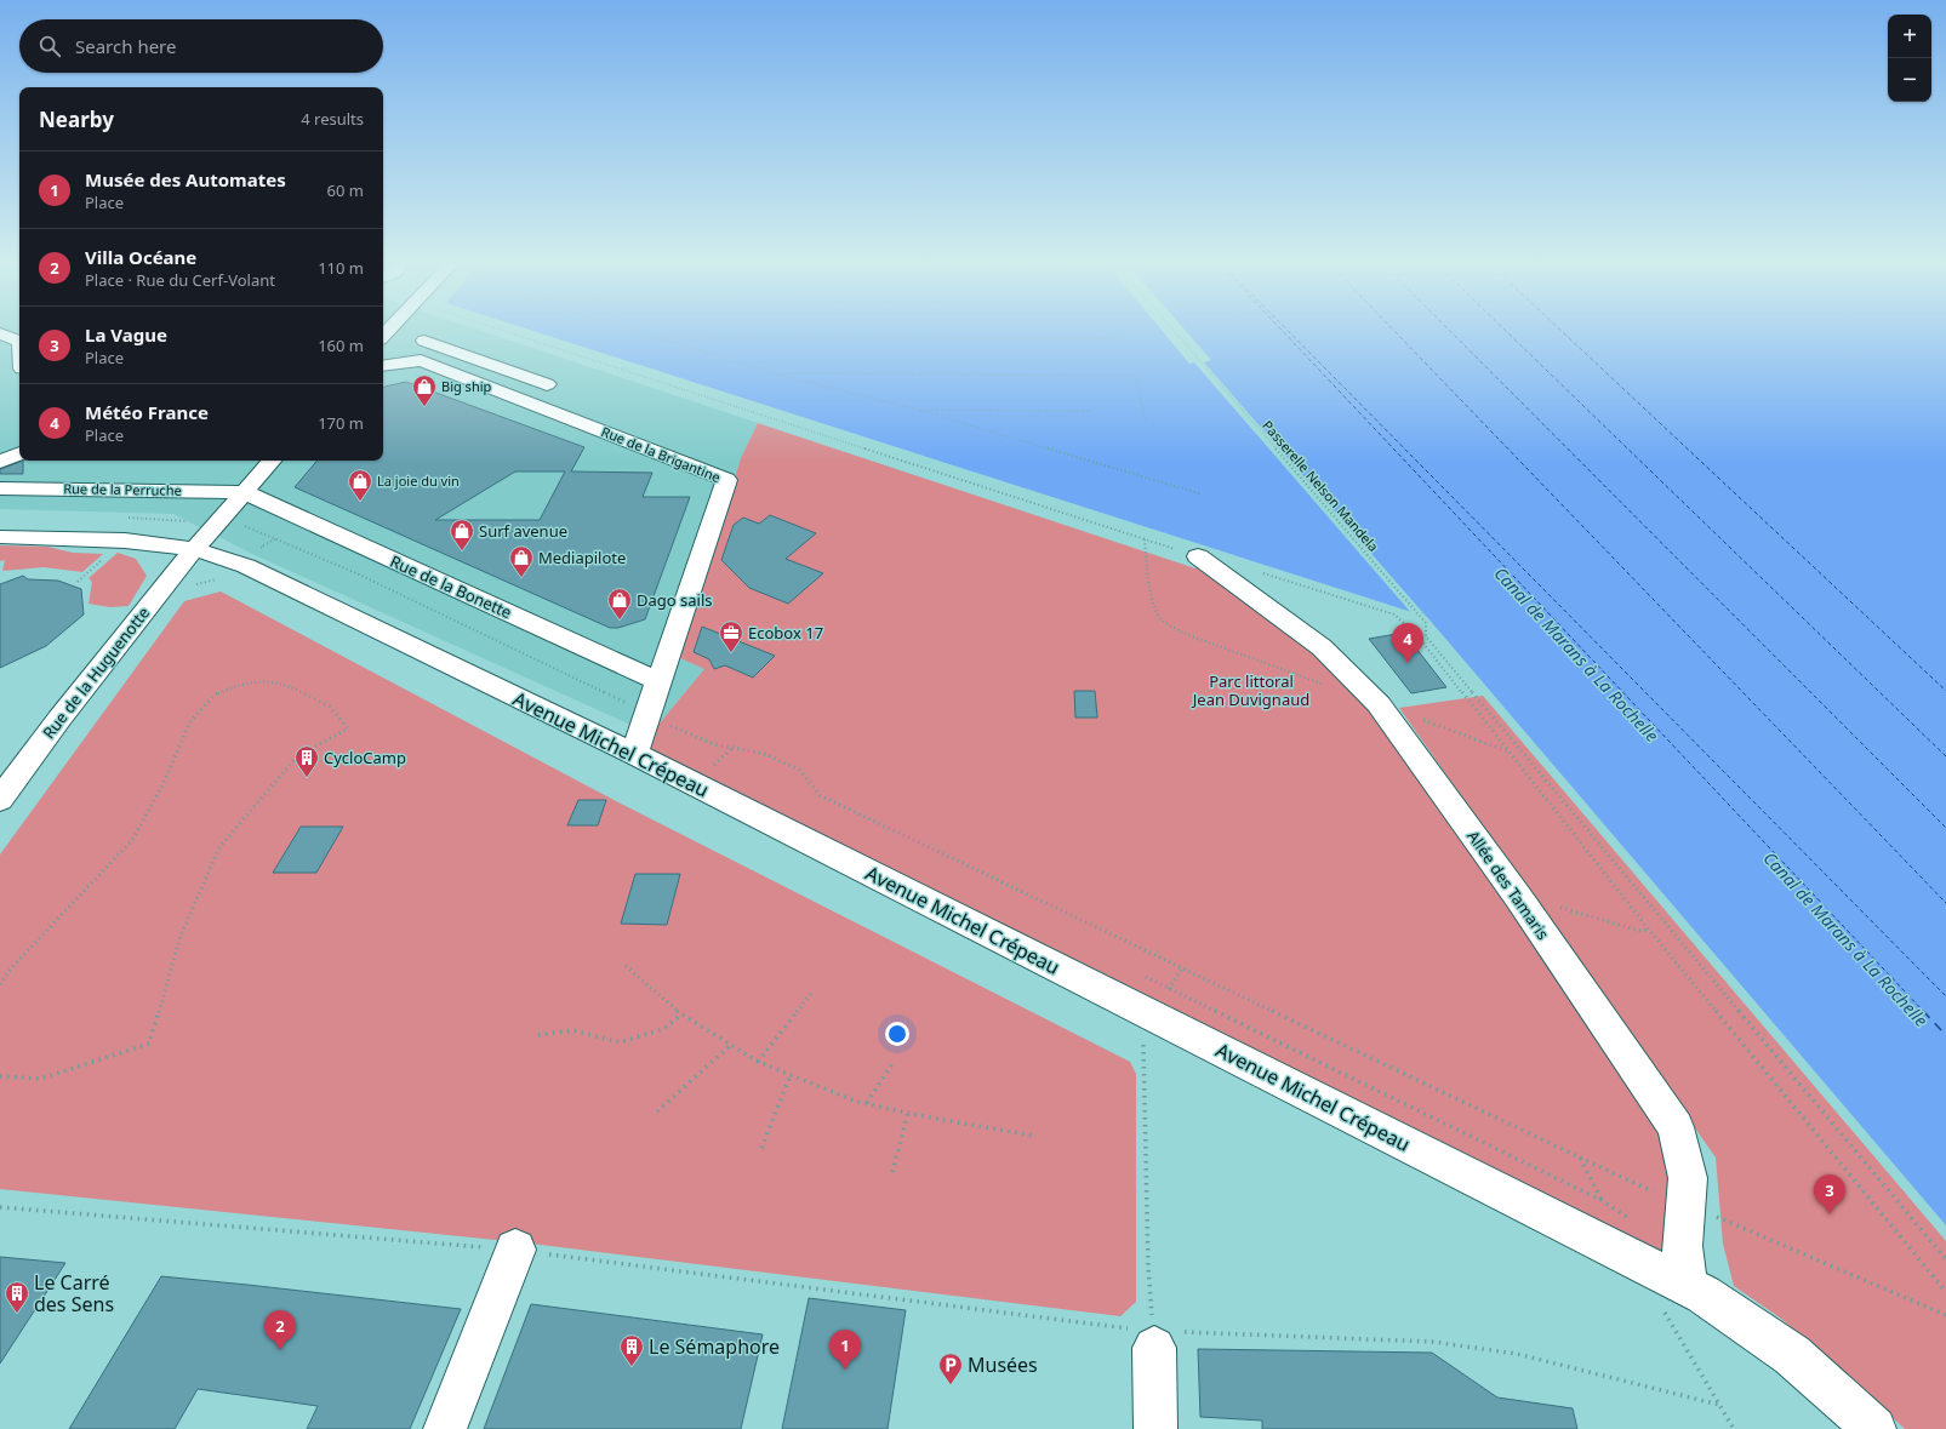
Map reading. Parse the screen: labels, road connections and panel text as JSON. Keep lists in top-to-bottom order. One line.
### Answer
{"streets":{"street":["Rue de la Brigantine","Rue de la Perruche","Rue de la Bonette","Rue de la Huguenotte","Avenue Michel Crépeau","Allée des Tamaris"],"path":["Passerelle Nelson Mandela"]},"crossings":[["Rue de la Brigantine","Rue de la Bonette"],["Rue de la Brigantine","Avenue Michel Crépeau"],["Rue de la Perruche","Rue de la Bonette"],["Rue de la Perruche","Rue de la Huguenotte"],["Rue de la Bonette","Rue de la Huguenotte"],["Rue de la Huguenotte","Avenue Michel Crépeau"],["Avenue Michel Crépeau","Allée des Tamaris"]],"water":["Canal de Marans à La Rochelle"],"parks":["Parc littoral Jean Duvignaud"],"places":{"shop":["Big ship","La joie du vin","Surf avenue","Mediapilote","Dago sails"],"office":["Ecobox 17"],"building":["CycloCamp","Le Carré des Sens","Le Sémaphore"],"parking":["Musées"]},"page":{"map_buttons":["+","−"],"search":"Search here","heading":["Nearby","4 results"],"list":[{"mark":"1","name":"Musée des Automates","note":"Place","value":"60 m"},{"mark":"2","name":"Villa Océane","note":"Place · Rue du Cerf-Volant","value":"110 m"},{"mark":"3","name":"La Vague","note":"Place","value":"160 m"},{"mark":"4","name":"Météo France","note":"Place","value":"170 m"}],"pins":["4","3","2","1"]}}
